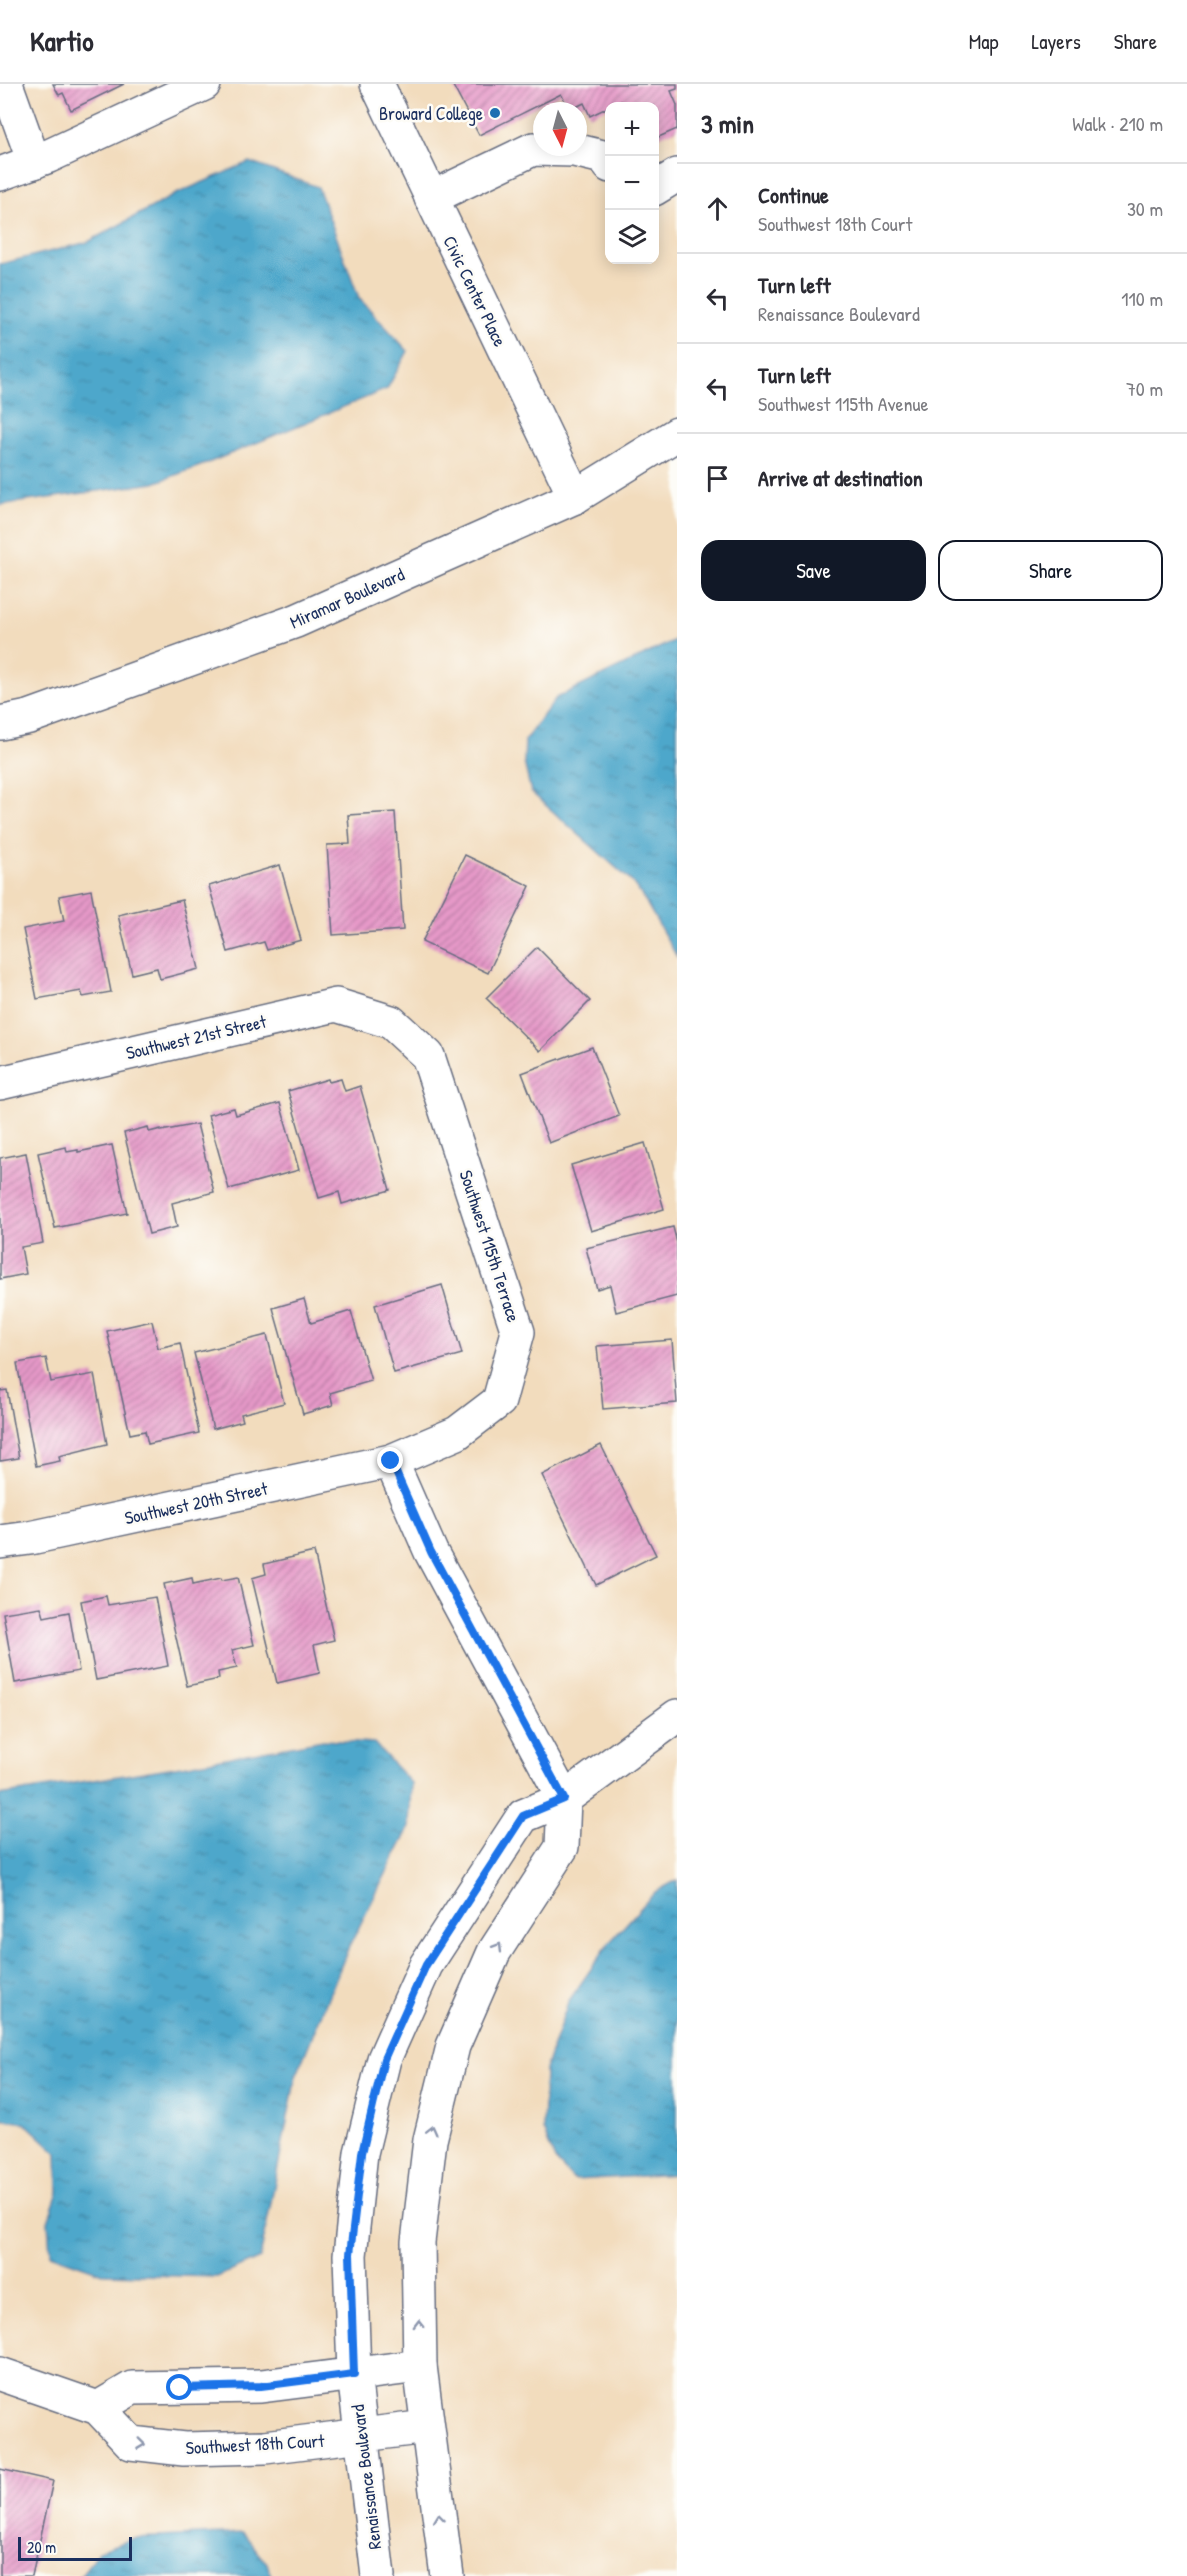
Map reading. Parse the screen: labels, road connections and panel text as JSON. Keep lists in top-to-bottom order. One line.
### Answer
{"streets":{"street":["Civic Center Place","Miramar Boulevard","Southwest 21st Street","Southwest 115th Terrace","Southwest 20th Street","Southwest 18th Court","Renaissance Boulevard"]},"crossings":[["Civic Center Place","Miramar Boulevard"],["Southwest 21st Street","Southwest 115th Terrace"],["Southwest 115th Terrace","Southwest 20th Street"],["Southwest 18th Court","Renaissance Boulevard"]],"places":["Broward College"],"scale_bar":"20 m","north":"bottom","page":{"header":"Kartio","nav":["Map","Layers","Share"],"heading":["3 min","Walk · 210 m"],"map_buttons":["+","−"],"list":[["Continue","Southwest 18th Court","30 m"],["Turn left","Renaissance Boulevard","110 m"],["Turn left","Southwest 115th Avenue","70 m"],"Arrive at destination"],"buttons":["Save","Share"],"scale":"20 m"}}
